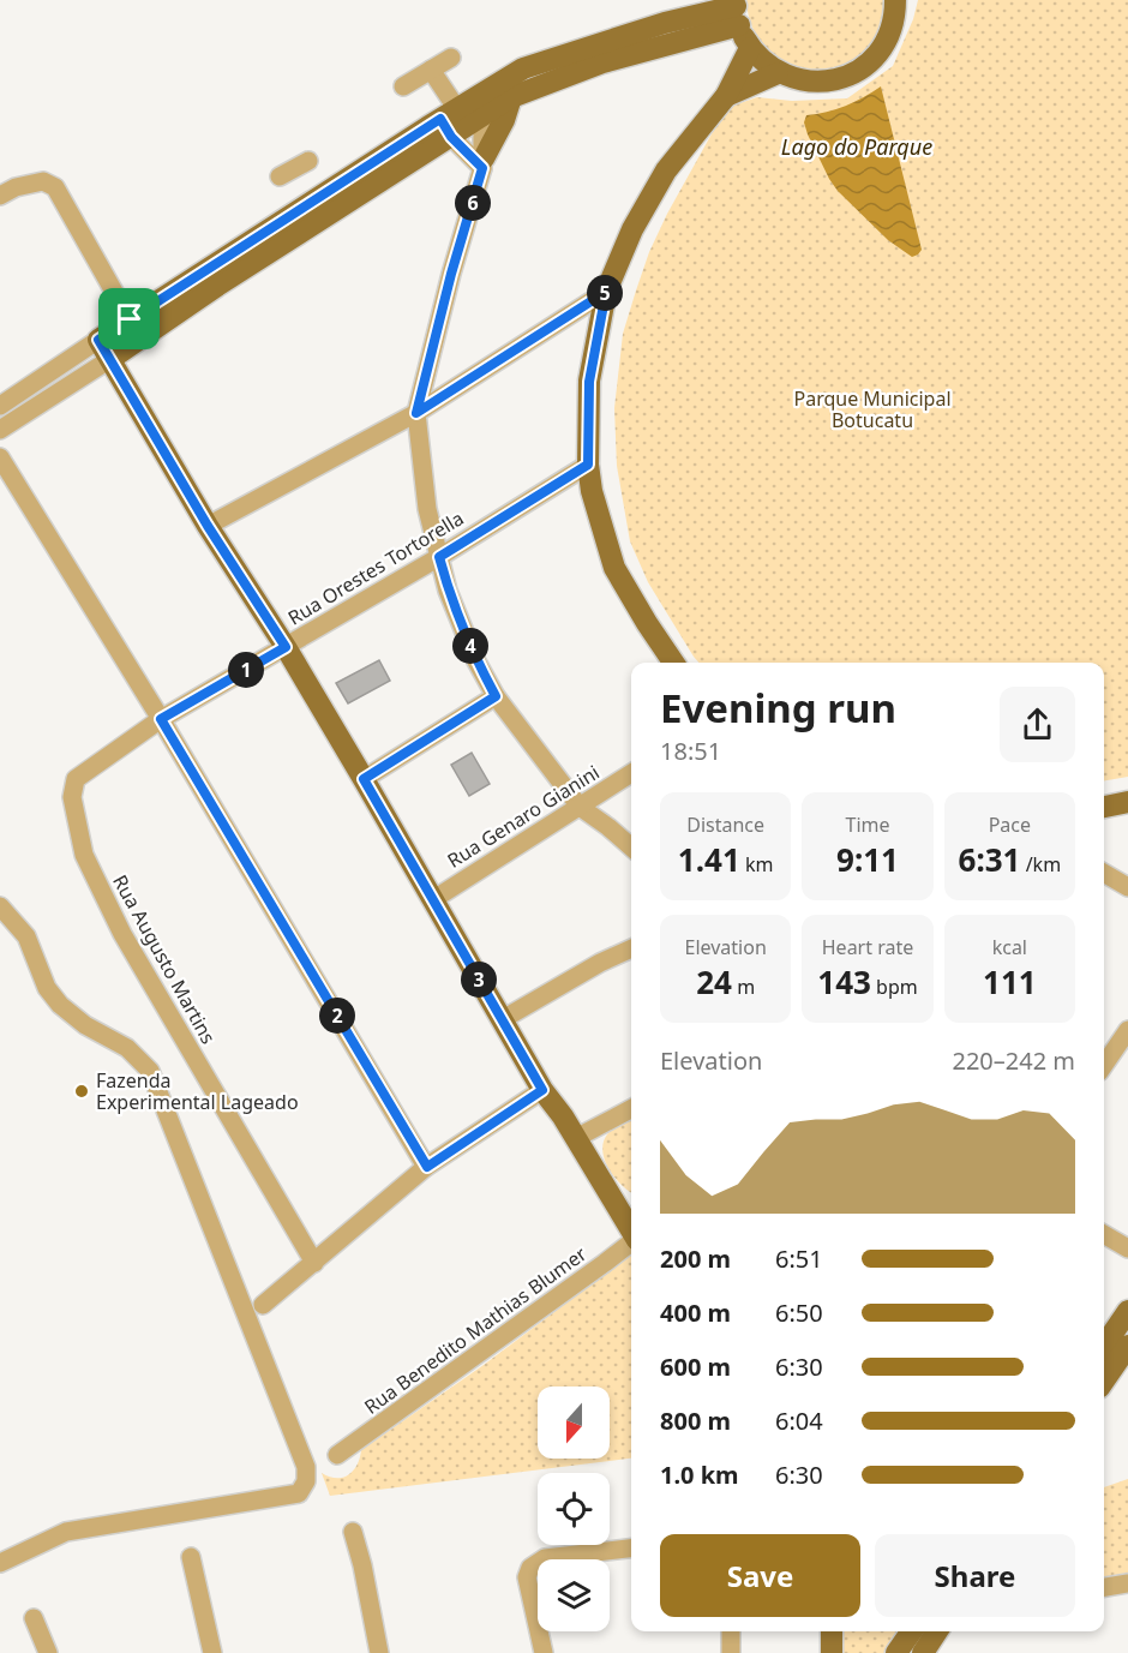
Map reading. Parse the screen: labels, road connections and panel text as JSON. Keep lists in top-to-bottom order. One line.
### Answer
{"streets":{"street":["Rua Orestes Tortorella","Rua Genaro Gianini","Rua Augusto Martins","Rua Benedito Mathias Blumer"]},"crossings":[["Rua Orestes Tortorella","Rua Augusto Martins"]],"water":["Lago do Parque"],"parks":["Parque Municipal Botucatu"],"places":["Fazenda Experimental Lageado"],"north":"bottom","page":{"pins":["6","5","4","1","3","2"],"heading":["Evening run","18:51"],"stats":[["Distance","1.41 km"],["Time","9:11"],["Pace","6:31 /km"],["Elevation","24 m"],["Heart rate","143 bpm"],["kcal","111"]],"chart":["Elevation","220–242 m"],"list":[{"name":"200 m","note":"6:51"},{"name":"400 m","note":"6:50"},{"name":"600 m","note":"6:30"},{"name":"800 m","note":"6:04"},{"name":"1.0 km","note":"6:30"}],"buttons":["Save","Share"]}}
